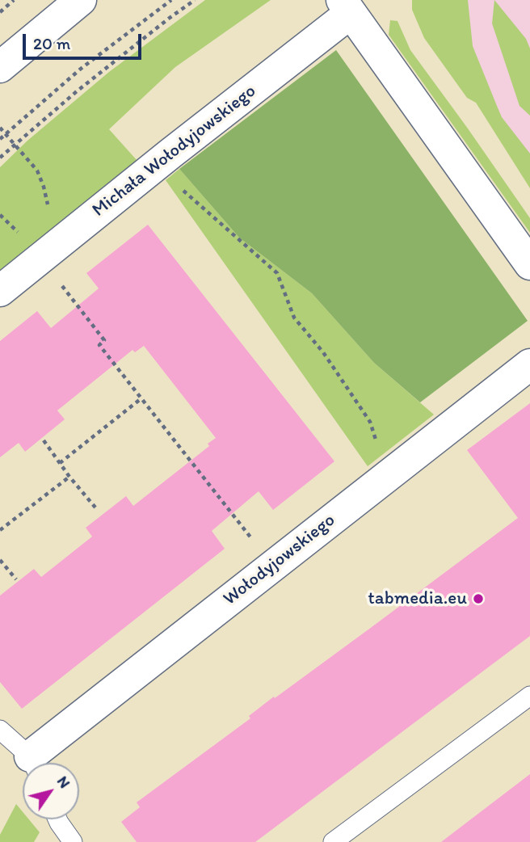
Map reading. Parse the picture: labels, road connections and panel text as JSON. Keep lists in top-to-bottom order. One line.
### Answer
{"streets":{"street":["Michała Wołodyjowskiego","Wołodyjowskiego"]},"places":["tabmedia.eu"],"scale_bar":"20 m","north":"top right"}
